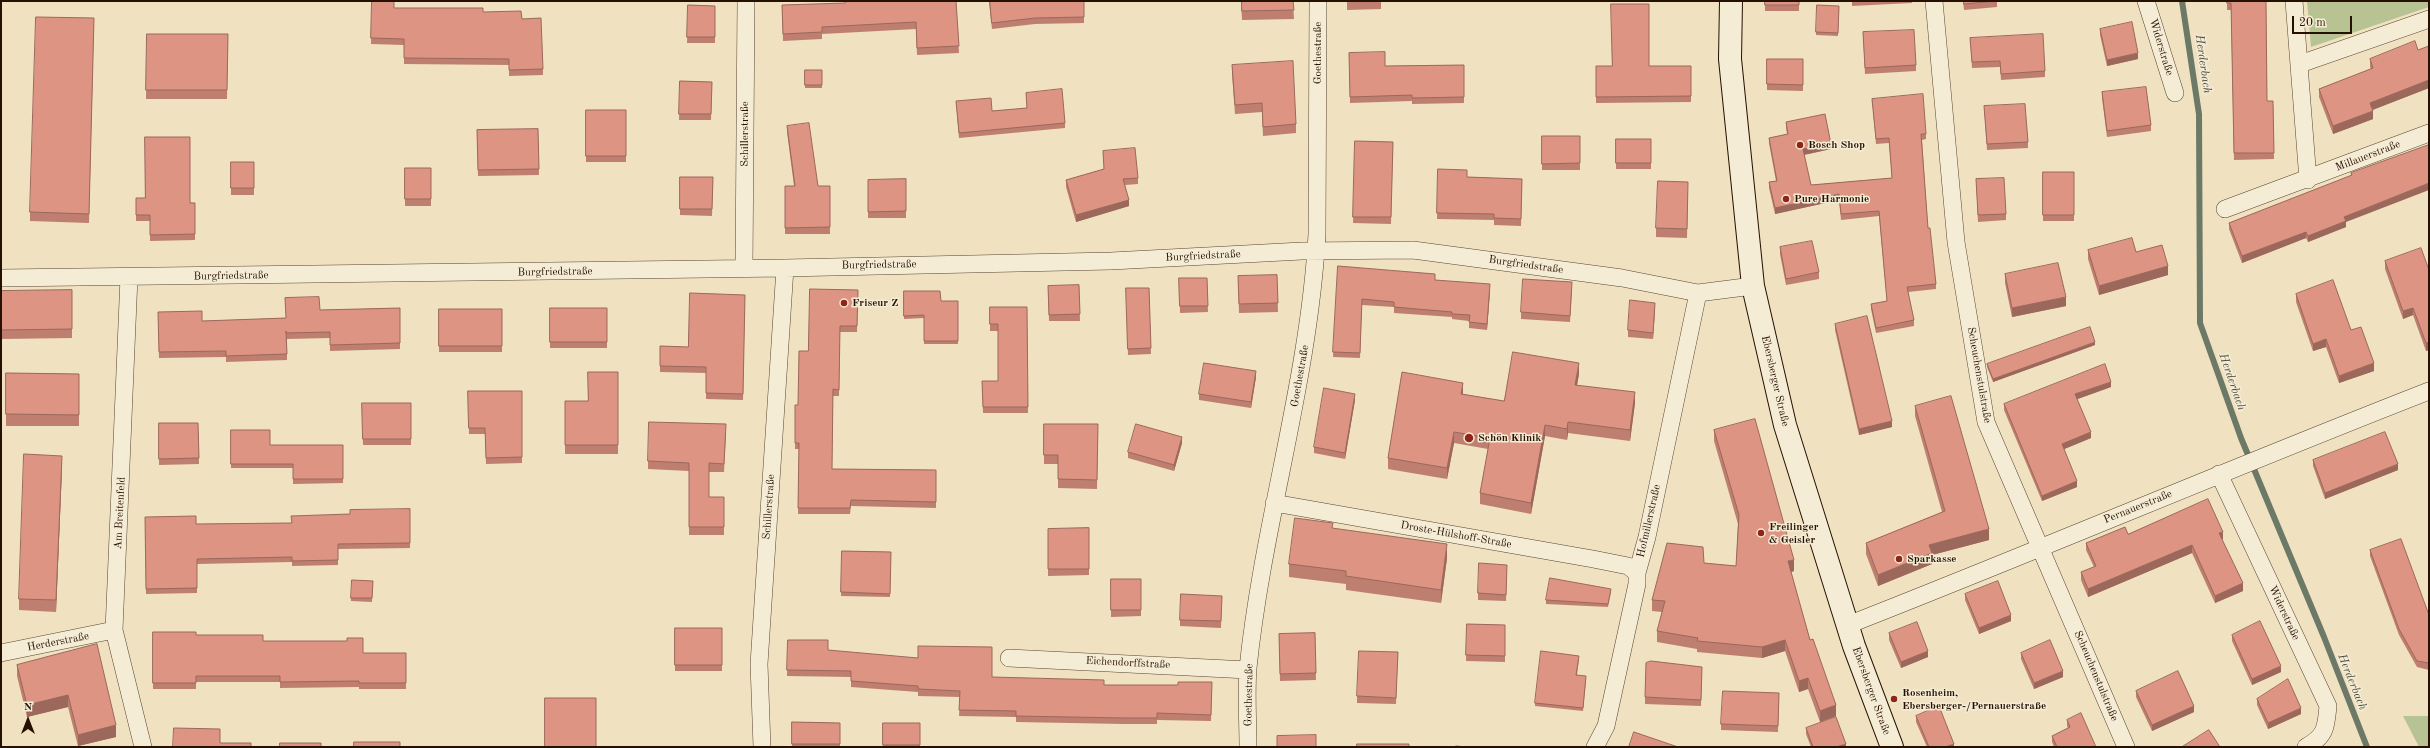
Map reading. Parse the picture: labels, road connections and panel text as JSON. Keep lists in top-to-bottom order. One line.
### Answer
{"streets":{"street":["Widerstraße","Goethestraße","Schillerstraße","Millauerstraße","Burgfriedstraße","Scheuchenstulstraße","Ebersberger Straße","Pernauerstraße","Am Breitenfeld","Hofmillerstraße","Droste-Hülshoff-Straße","Herderstraße","Eichendorffstraße"]},"crossings":[["Widerstraße","Pernauerstraße"],["Goethestraße","Burgfriedstraße"],["Goethestraße","Droste-Hülshoff-Straße"],["Goethestraße","Eichendorffstraße"],["Schillerstraße","Burgfriedstraße"],["Burgfriedstraße","Ebersberger Straße"],["Burgfriedstraße","Am Breitenfeld"],["Burgfriedstraße","Hofmillerstraße"],["Scheuchenstulstraße","Pernauerstraße"],["Ebersberger Straße","Pernauerstraße"],["Am Breitenfeld","Herderstraße"],["Hofmillerstraße","Droste-Hülshoff-Straße"]],"water":["Herderbach"],"places":["Bosch Shop","Pure Harmonie","Friseur Z","Schön Klinik","Freilinger & Geisler","Sparkasse","Rosenheim, Ebersberger-/Pernauerstraße"],"scale_bar":"20 m","north":"top"}
